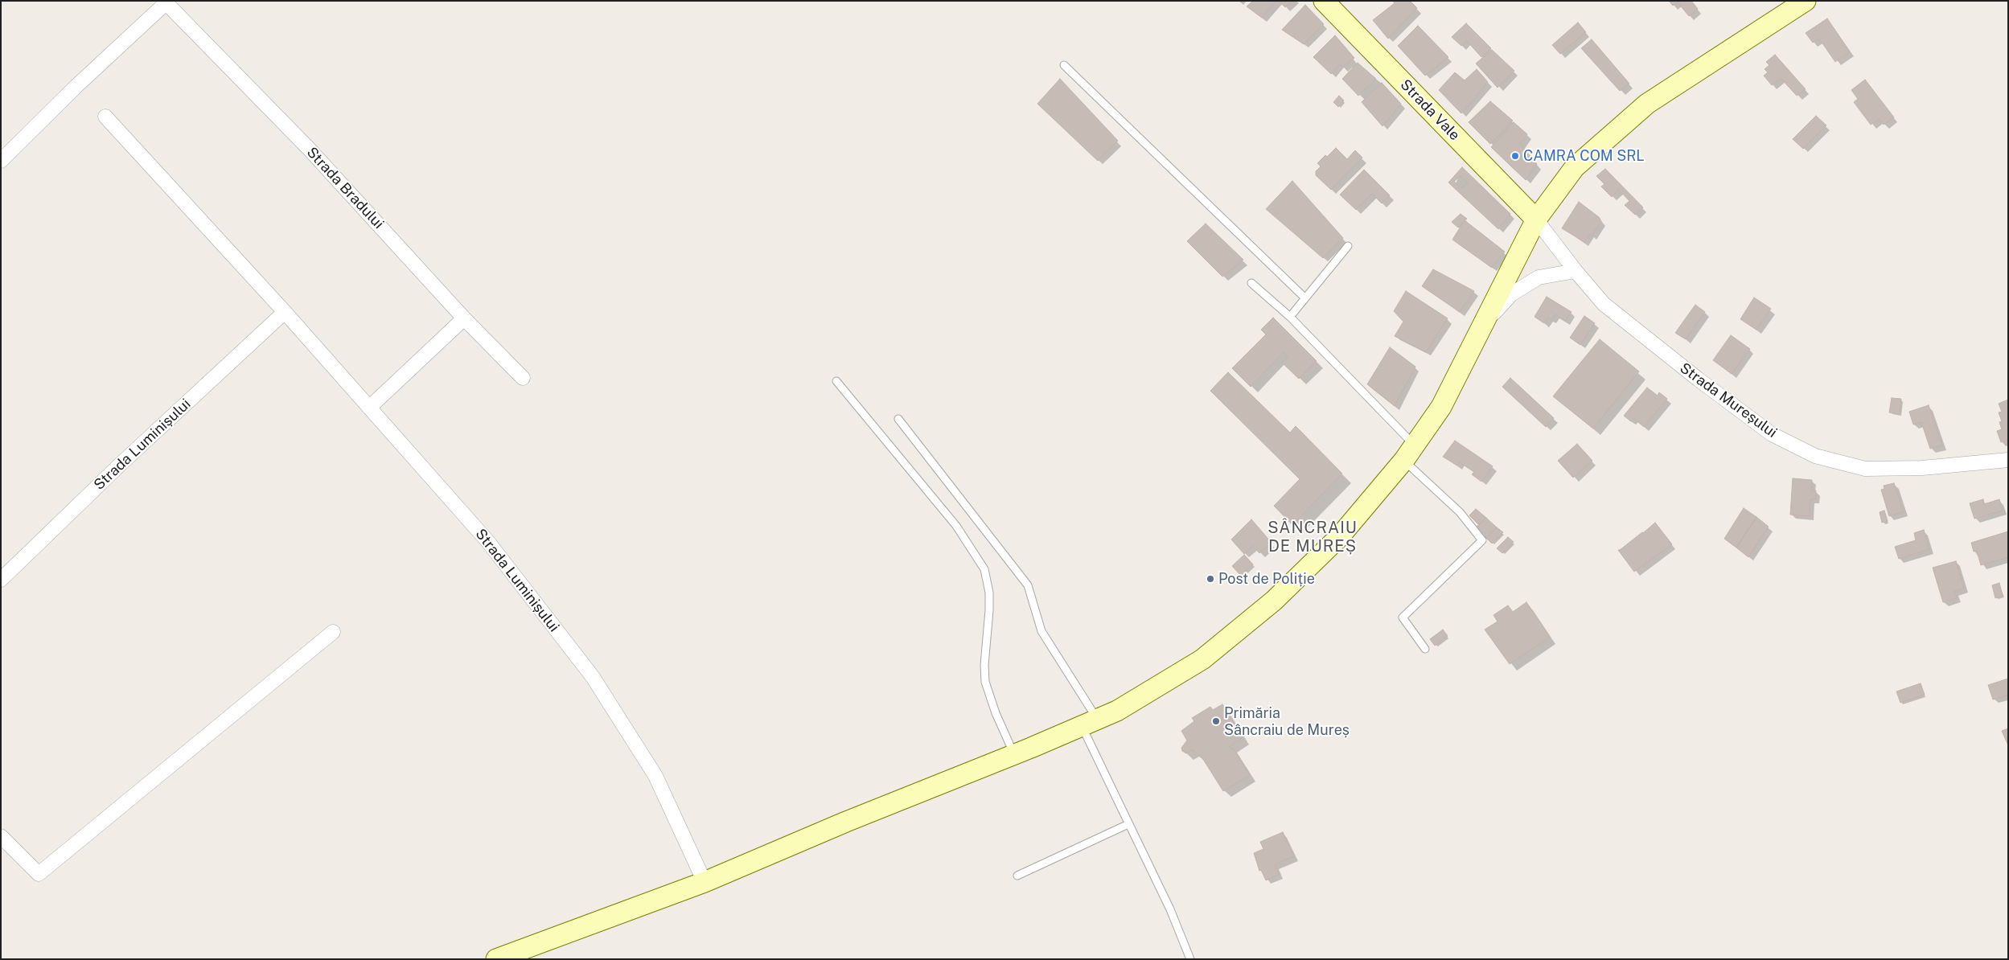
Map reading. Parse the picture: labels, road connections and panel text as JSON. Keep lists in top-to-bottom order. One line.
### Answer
{"streets":{"main road":["Strada Vale"],"street":["Strada Bradului","Strada Mureșului","Strada Luminișului"]},"crossings":[["Strada Vale","Strada Mureșului"]],"districts":["SÂNCRAIU DE MUREȘ"],"places":["CAMRA COM SRL","Post de Poliție","Primăria Sâncraiu de Mureș"]}
